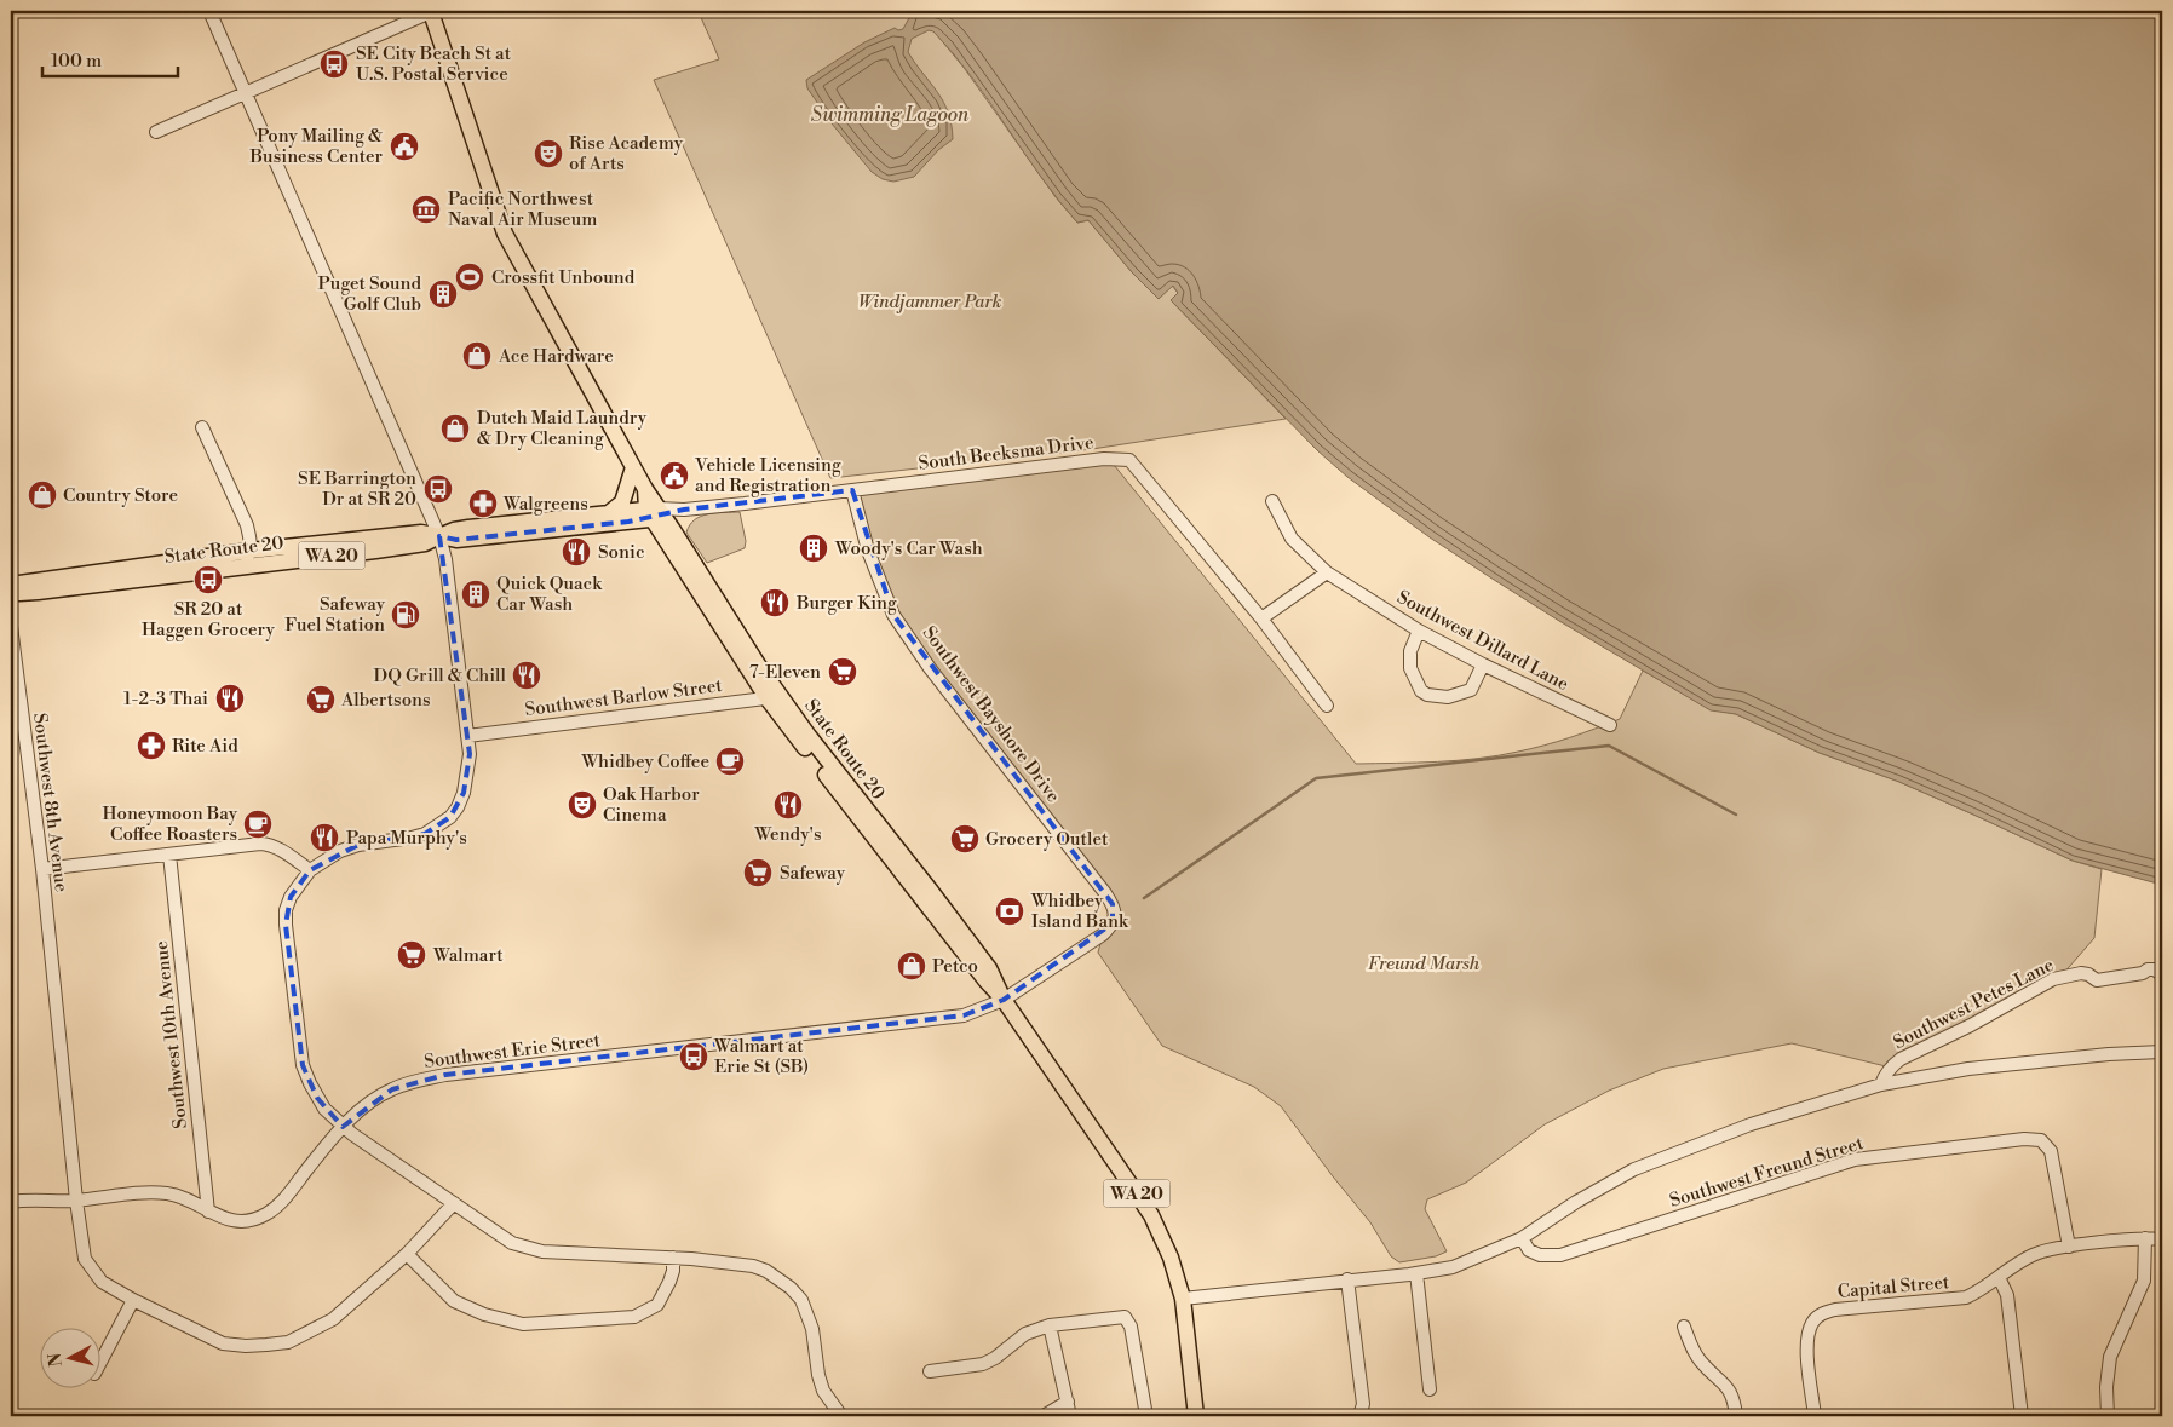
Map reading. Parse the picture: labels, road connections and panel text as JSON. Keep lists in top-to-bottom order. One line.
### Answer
{"streets":{"main road":["State Route 20","WA 20"],"street":["South Beeksma Drive","Southwest Dillard Lane","Southwest Barlow Street","Southwest Bayshore Drive","Southwest 8th Avenue","Southwest Petes Lane","Southwest 10th Avenue","Southwest Erie Street","Southwest Freund Street","Capital Street"]},"crossings":[["South Beeksma Drive","State Route 20"],["South Beeksma Drive","WA 20"],["South Beeksma Drive","Southwest Bayshore Drive"],["State Route 20","WA 20"],["State Route 20","Southwest Barlow Street"],["State Route 20","Southwest Bayshore Drive"],["State Route 20","Southwest Erie Street"],["WA 20","Southwest Barlow Street"],["Southwest Bayshore Drive","Southwest Erie Street"],["Southwest 8th Avenue","Southwest Erie Street"],["Southwest 10th Avenue","Southwest Erie Street"]],"water":["Swimming Lagoon"],"parks":["Windjammer Park","Freund Marsh"],"places":{"bus stop":["SE City Beach St at U.S. Postal Service","SE Barrington Dr at SR 20","SR 20 at Haggen Grocery","Walmart at Erie St (SB)"],"public building":["Pony Mailing & Business Center","Vehicle Licensing and Registration"],"theatre":["Rise Academy of Arts","Oak Harbor Cinema"],"museum":["Pacific Northwest Naval Air Museum"],"sports":["Crossfit Unbound"],"building":["Puget Sound Golf Club","Woody's Car Wash","Quick Quack Car Wash"],"shop":["Ace Hardware","Dutch Maid Laundry & Dry Cleaning","Country Store","Petco"],"pharmacy":["Walgreens","Rite Aid"],"restaurant":["Sonic","Burger King","DQ Grill & Chill","1-2-3 Thai","Wendy's","Papa Murphy's"],"fuel station":["Safeway Fuel Station"],"supermarket":["7-Eleven","Albertsons","Grocery Outlet","Safeway","Walmart"],"cafe":["Whidbey Coffee","Honeymoon Bay Coffee Roasters"],"bank":["Whidbey Island Bank"]},"scale_bar":"100 m","north":"left"}
